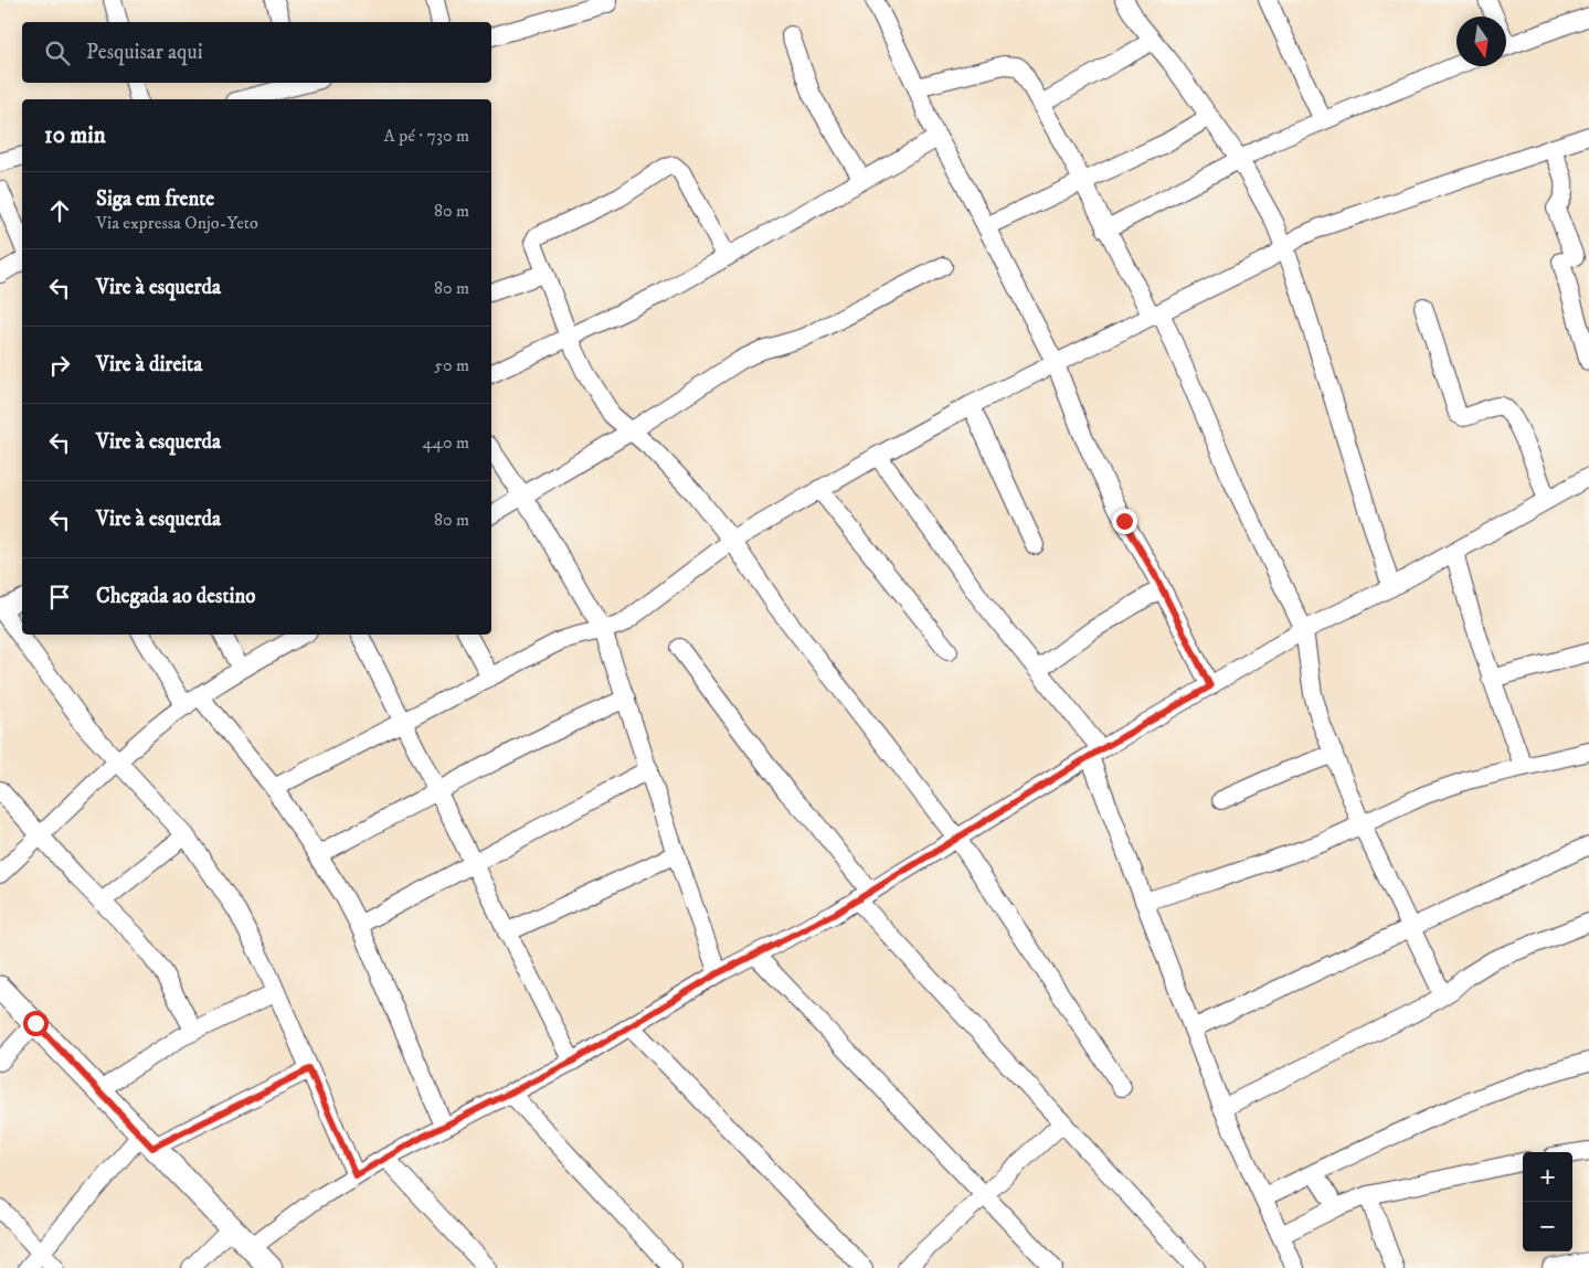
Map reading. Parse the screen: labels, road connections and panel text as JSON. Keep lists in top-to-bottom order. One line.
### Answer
{"north":"bottom","page":{"search":"Pesquisar aqui","heading":["10 min","A pé · 730 m"],"list":[["Siga em frente","Via expressa Onjo-Yeto","80 m"],["Vire à esquerda","80 m"],["Vire à direita","50 m"],["Vire à esquerda","440 m"],["Vire à esquerda","80 m"],"Chegada ao destino"],"map_buttons":["+","−"]}}
